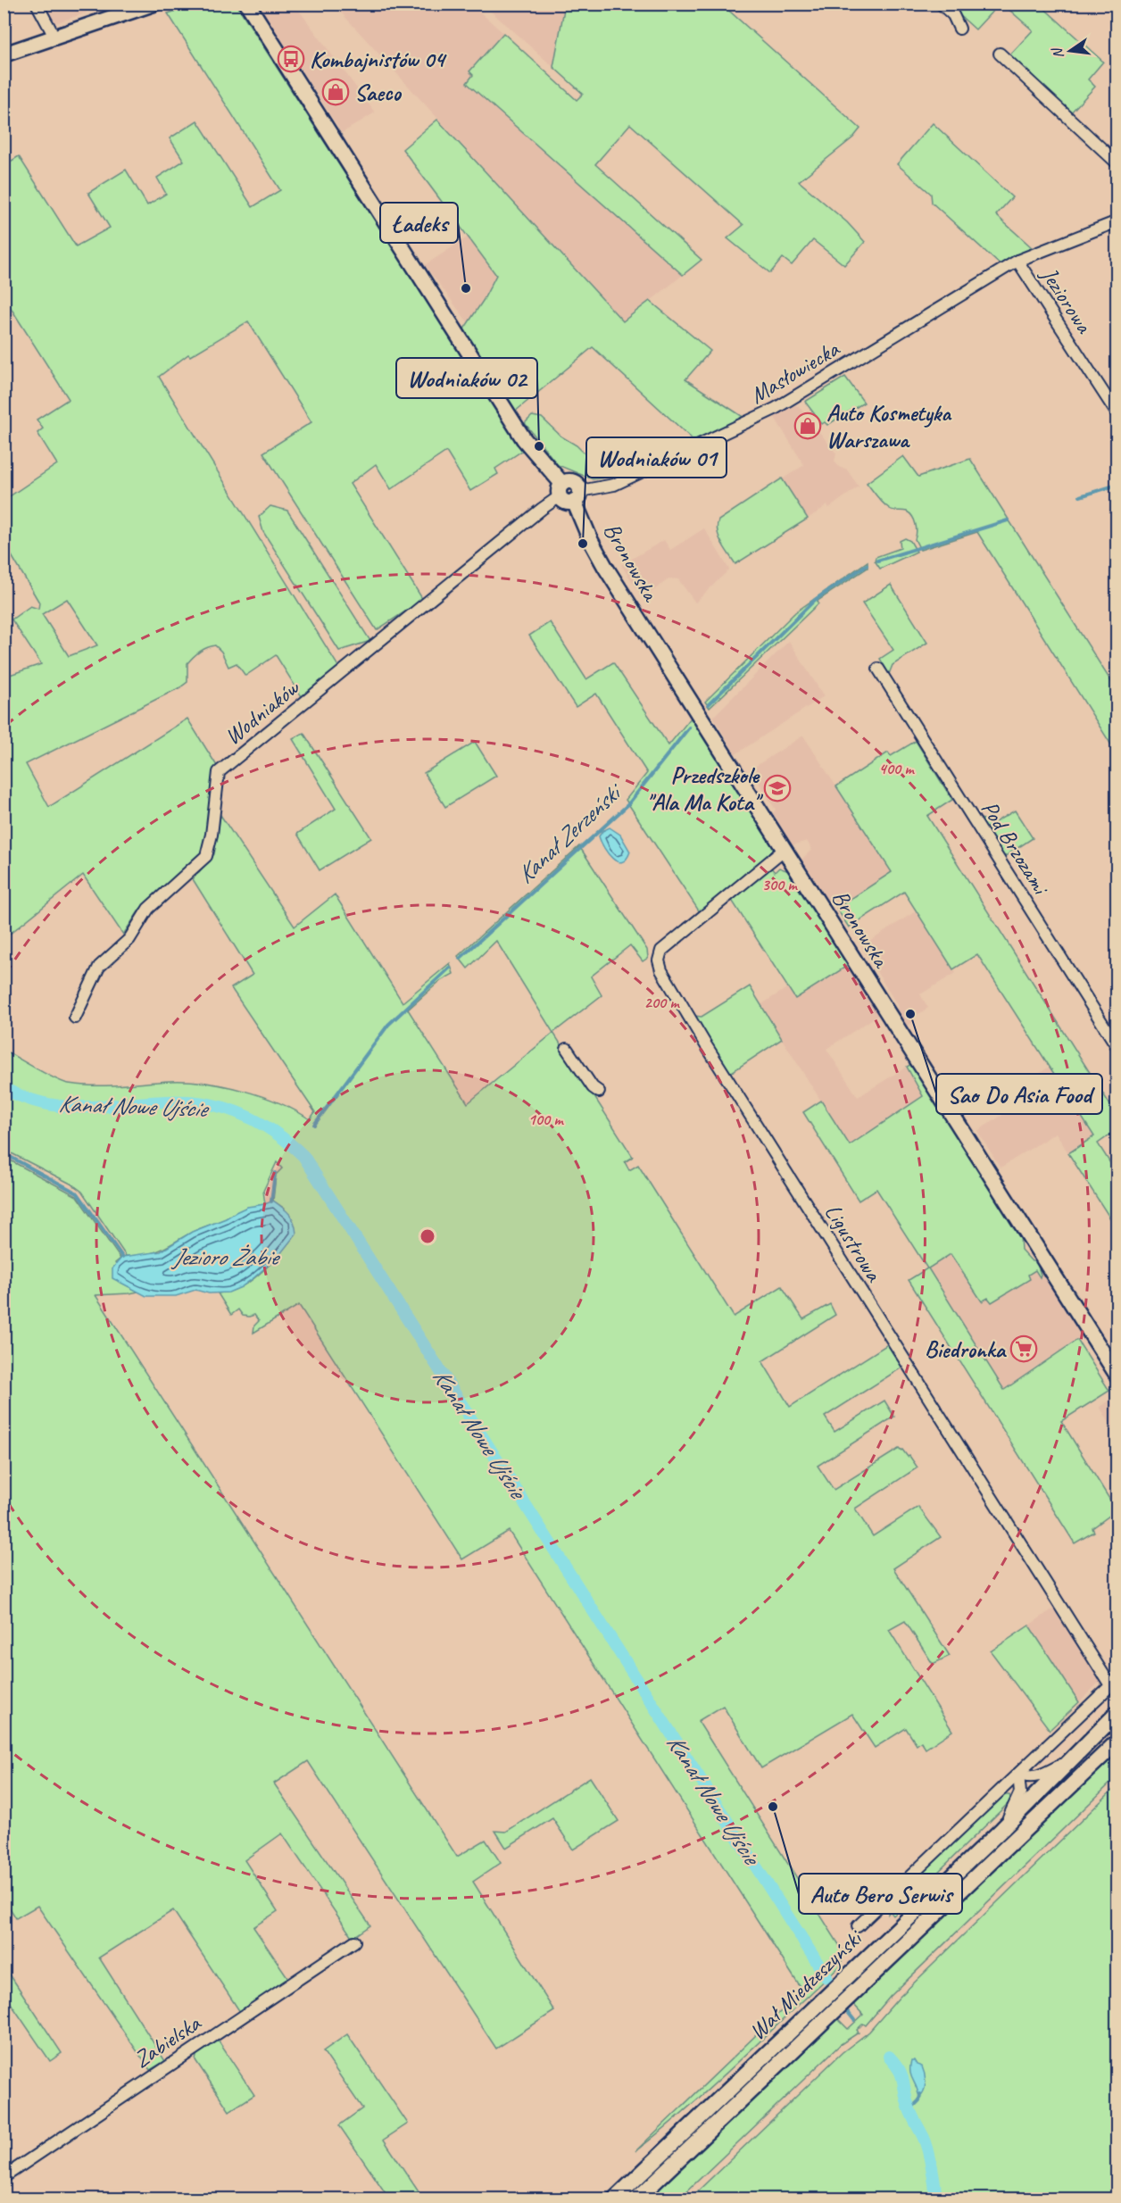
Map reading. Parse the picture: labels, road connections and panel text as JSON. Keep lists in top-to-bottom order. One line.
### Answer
{"streets":{"street":["Jeziorowa","Masłowiecka","Bronowska","Wodniaków","Pod Brzozami","Ligustrowa","Wał Miedzeszyński","Zabielska"]},"crossings":[["Jeziorowa","Masłowiecka"],["Masłowiecka","Bronowska"],["Masłowiecka","Wodniaków"],["Bronowska","Wodniaków"],["Bronowska","Ligustrowa"],["Ligustrowa","Wał Miedzeszyński"]],"water":["Kanał Zerzeński","Kanał Nowe Ujście","Jezioro Żabie"],"places":{"bus stop":["Kombajnistów 04"],"shop":["Saeco","Auto Kosmetyka Warszawa"],"other":["Ładeks","Wodniaków 02","Wodniaków 01","Sao Do Asia Food","Auto Bero Serwis"],"school or university":["Przedszkole \"Ala Ma Kota\""],"supermarket":["Biedronka"]},"north":"left","rings":["400 m","300 m","200 m","100 m"]}
